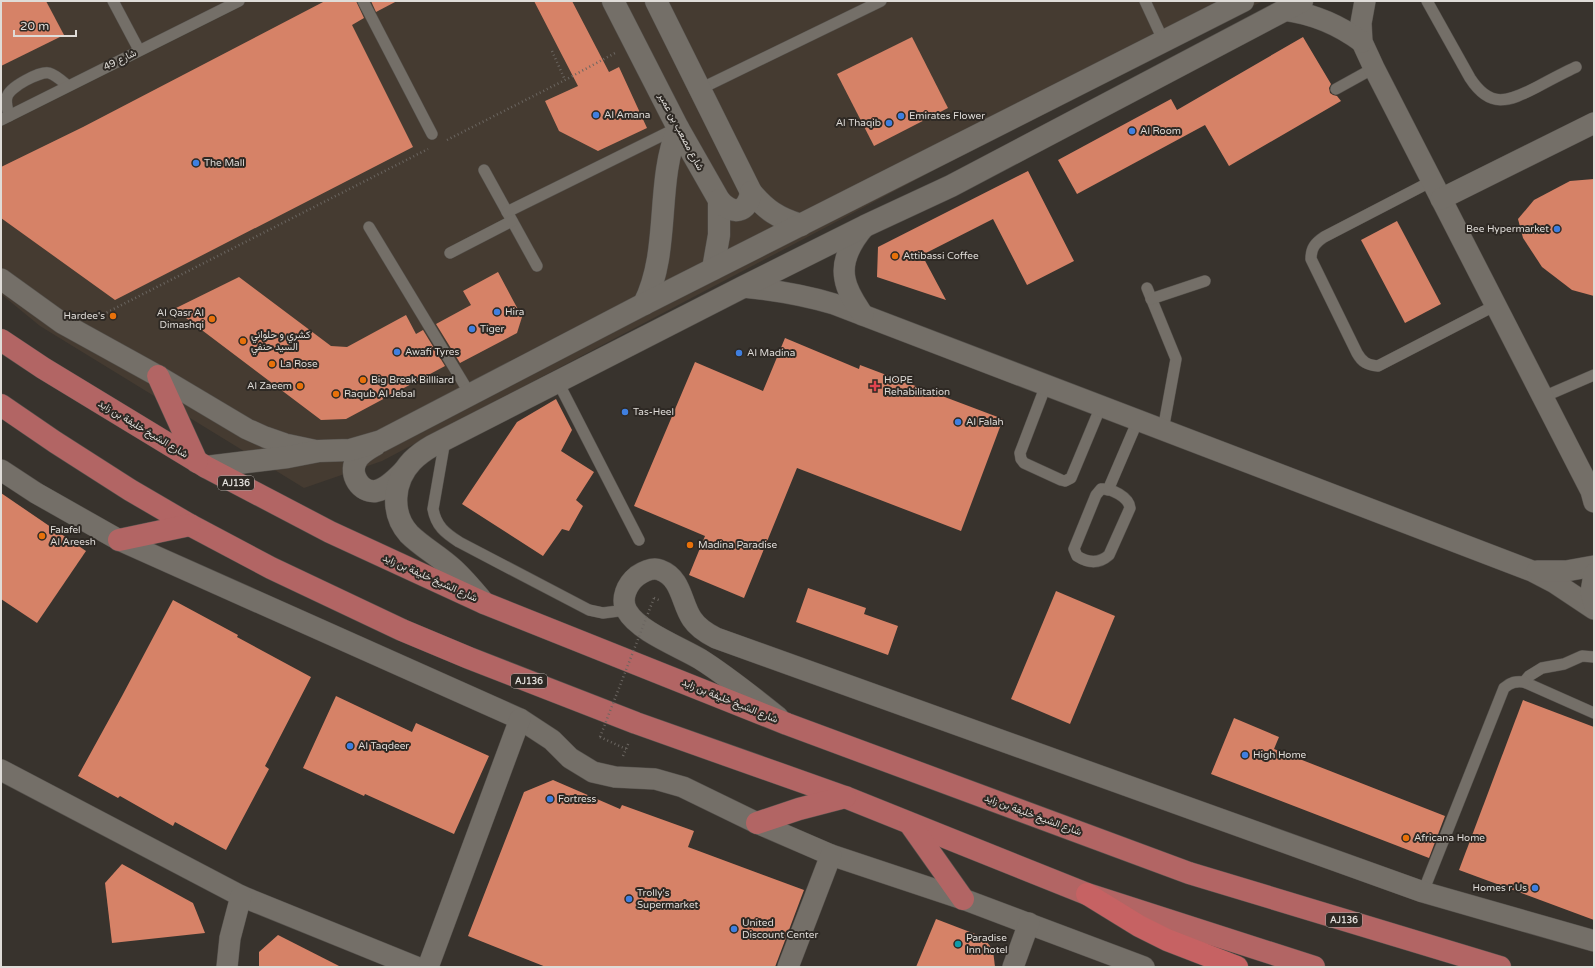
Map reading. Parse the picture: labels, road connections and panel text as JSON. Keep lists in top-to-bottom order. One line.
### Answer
{"streets":{"main road":["شارع الشيخ خليفة بن زايد","AJ136"],"street":["شارع مصعب بن عمير"],"lane":["شارع 49"]},"places":{"other":["Al Amana","Emirates Flower","Al Thaqib","Al Room","The Mall","Bee Hypermarket","Attibassi Coffee","Hira","Hardee's","Al Qasr Al Dimashqi","Tiger","كشري و حلواني السيد حنفي","Awafi Tyres","Al Madina","La Rose","Big Break Billliard","Al Zaeem","Raqub Al Jebal","Tas-Heel","Al Falah","Falafel Al Areesh","Madina Paradise","Al Taqdeer","High Home","Fortress","Africana Home","Homes r Us","Trolly's Supermarket","United Discount Center","Paradise Inn hotel"],"health":["HOPE Rehabilitation"]},"scale_bar":"20 m"}
